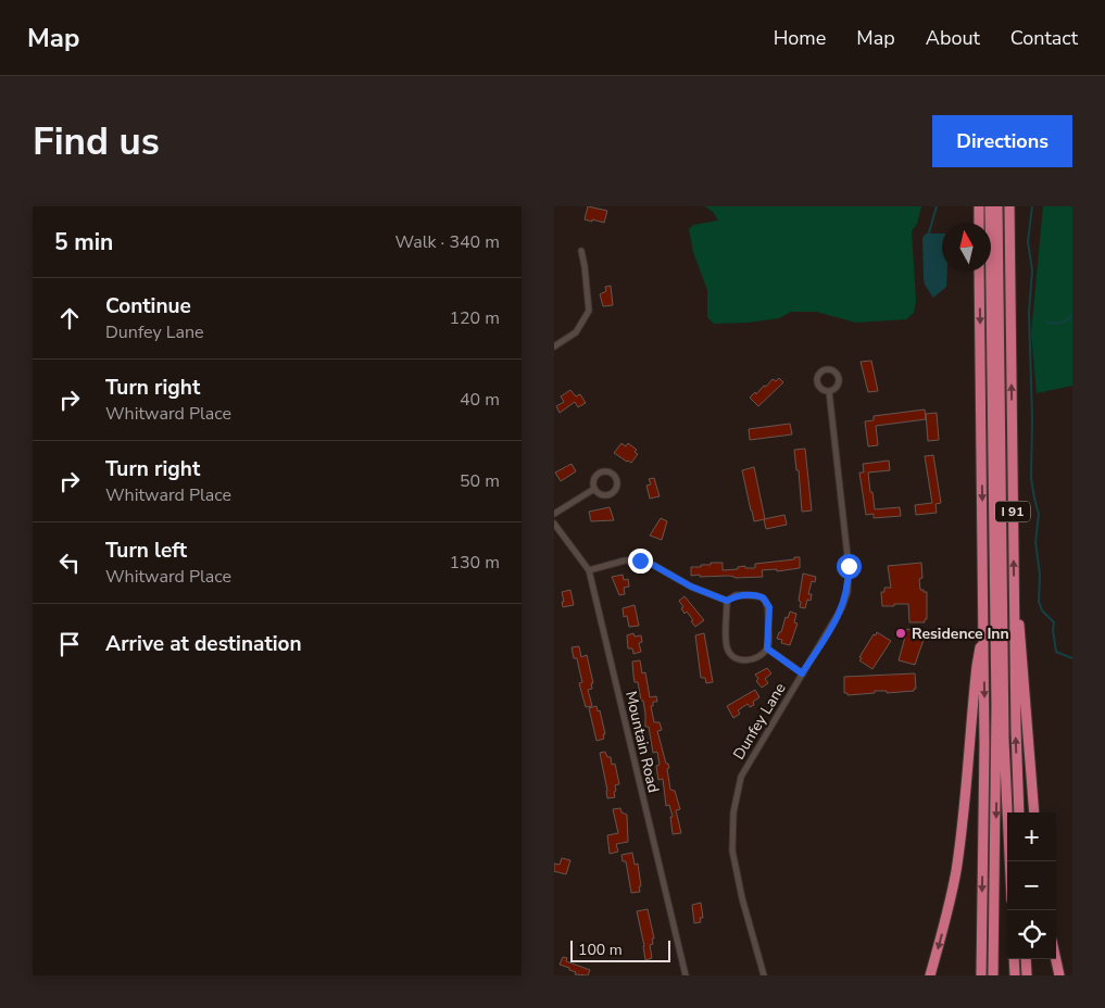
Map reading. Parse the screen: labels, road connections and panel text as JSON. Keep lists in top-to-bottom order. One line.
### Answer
{"streets":{"highway":["I 91"],"street":["Dunfey Lane","Mountain Road"]},"places":["Residence Inn"],"scale_bar":"100 m","north":"top","page":{"header":"Map","nav":["Home","Map","About","Contact"],"buttons":"Directions","title":"Find us","heading":["5 min","Walk · 340 m"],"list":[["Continue","Dunfey Lane","120 m"],["Turn right","Whitward Place","40 m"],["Turn right","Whitward Place","50 m"],["Turn left","Whitward Place","130 m"],"Arrive at destination"],"map_buttons":["+","−"],"scale":"100 m"}}
